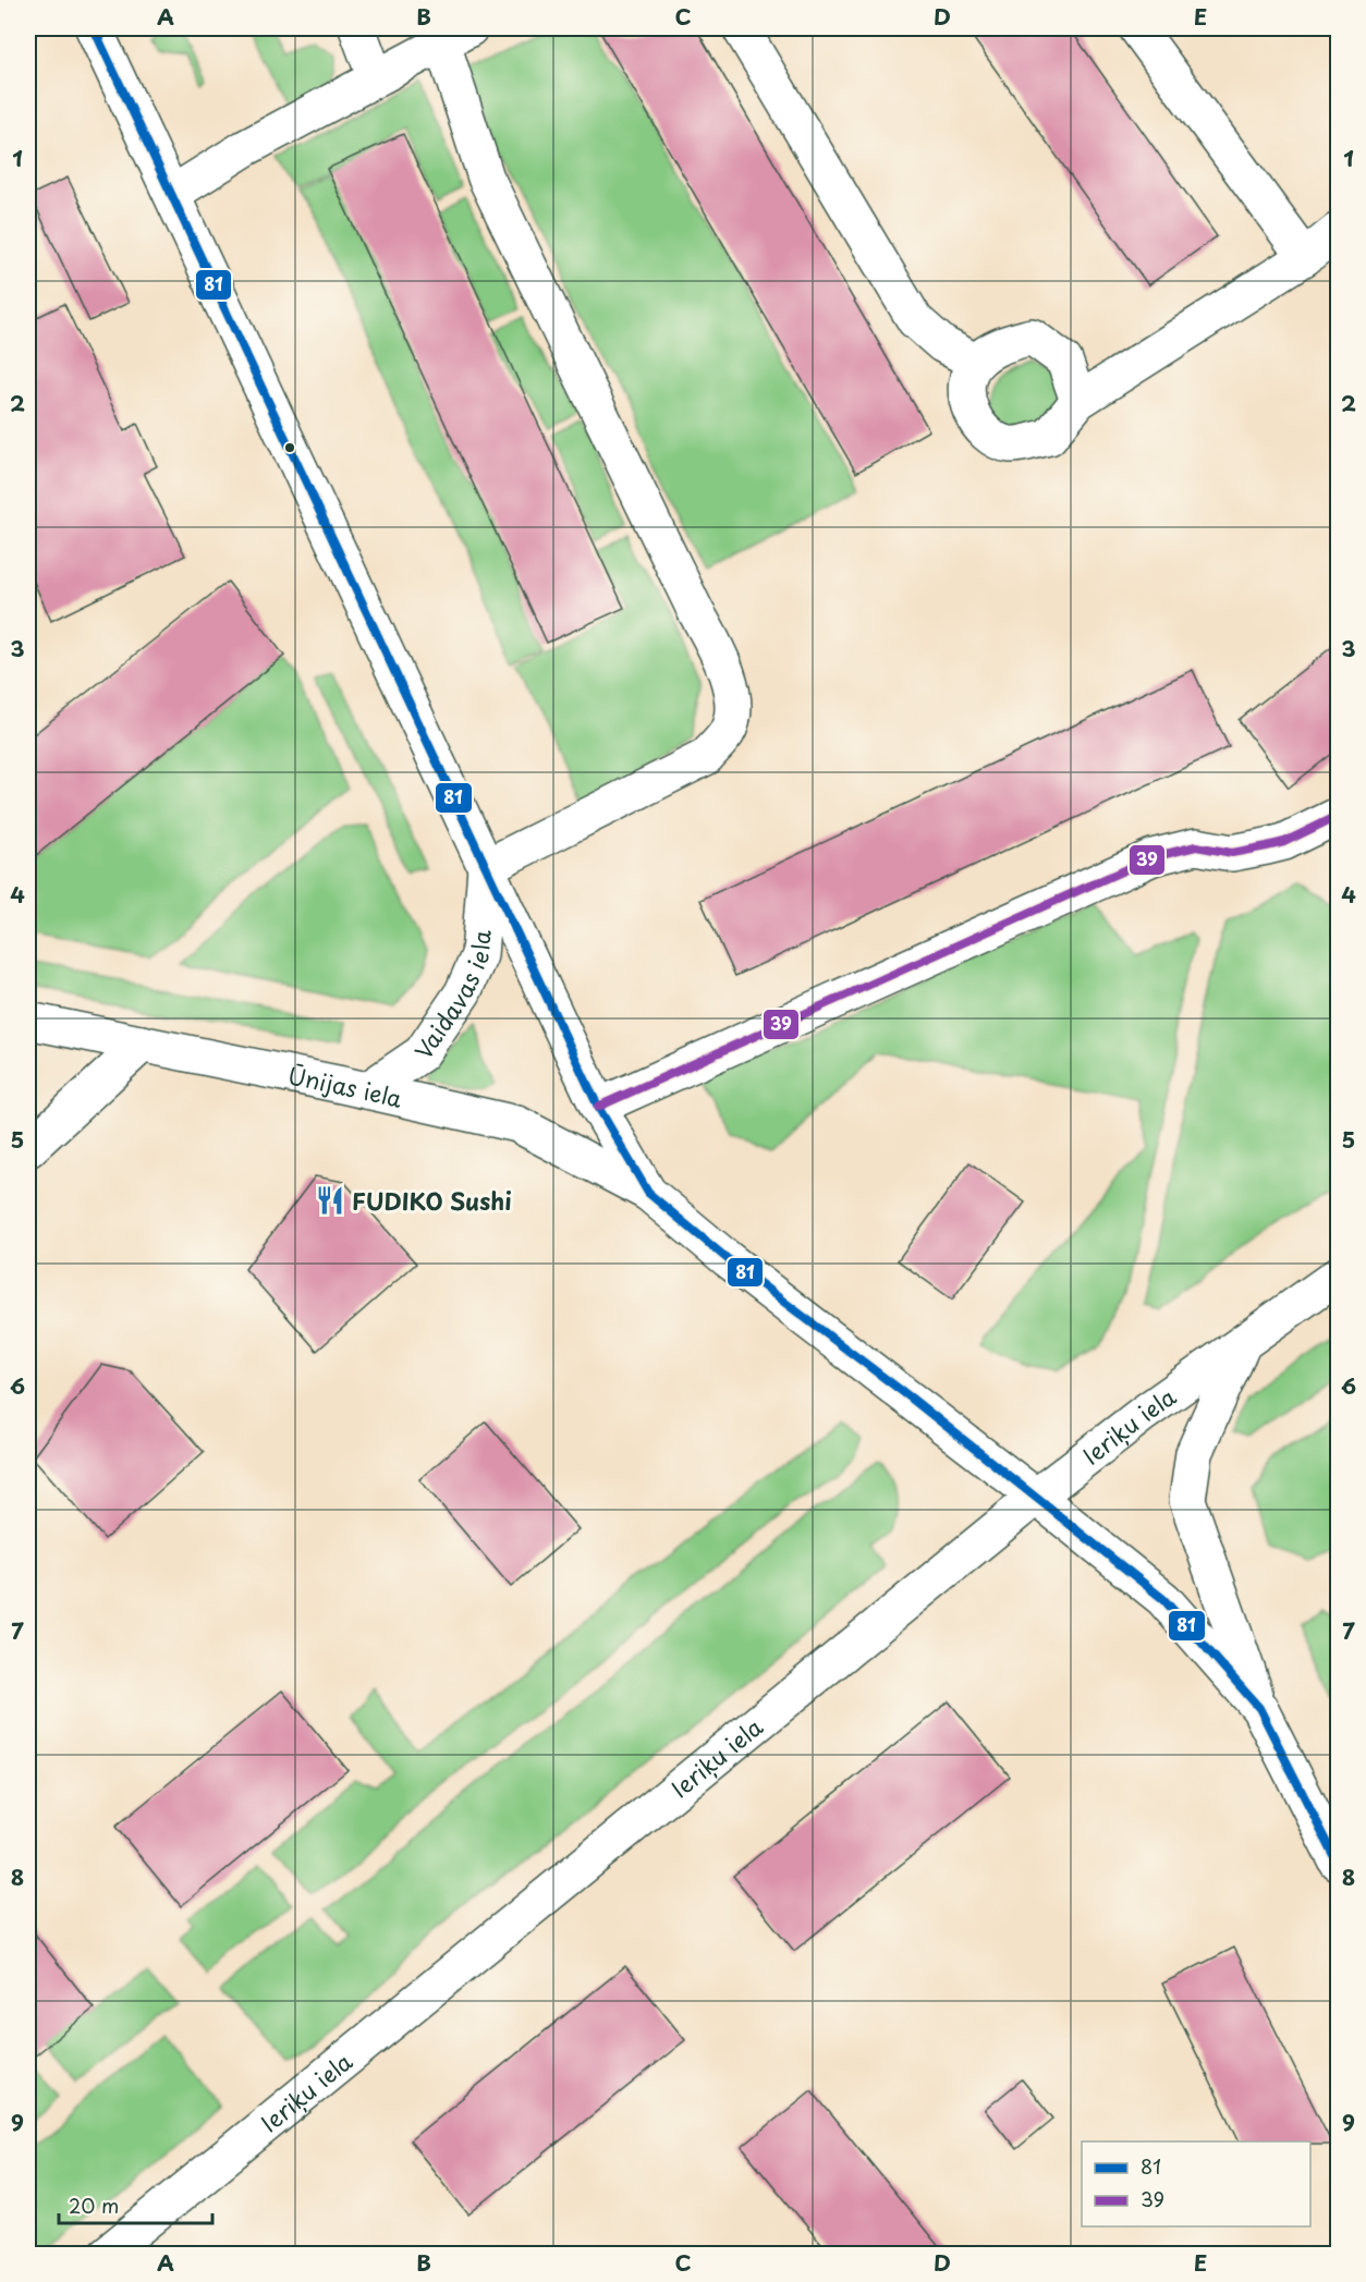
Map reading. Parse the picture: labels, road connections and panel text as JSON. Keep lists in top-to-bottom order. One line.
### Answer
{"streets":{"street":["Vaidavas iela","Ūnijas iela","Ieriķu iela"]},"crossings":[["Vaidavas iela","Ūnijas iela"],["Vaidavas iela","Ieriķu iela"]],"places":{"restaurant":["FUDIKO Sushi"]},"lines":["transit line 81","transit line 39"],"legend":["81","39"],"scale_bar":"20 m","grid":{"columns":["A","B","C","D","E"],"rows":["1","2","3","4","5","6","7","8","9"]}}
